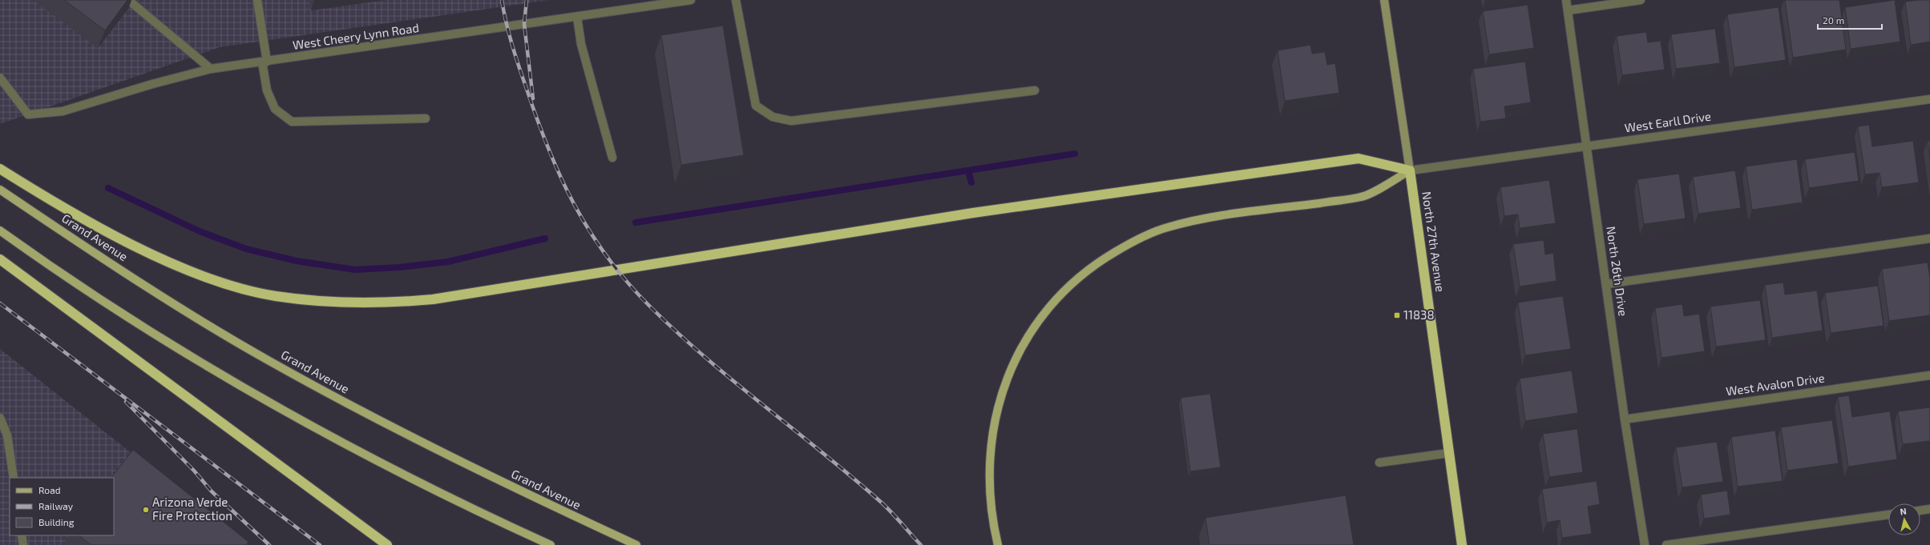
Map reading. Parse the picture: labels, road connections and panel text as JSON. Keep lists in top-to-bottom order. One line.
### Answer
{"streets":{"highway":["North 27th Avenue"],"main road":["Grand Avenue"],"street":["West Cheery Lynn Road","West Earll Drive","North 26th Drive","West Avalon Drive"]},"crossings":[["West Earll Drive","North 27th Avenue"],["West Earll Drive","North 26th Drive"],["North 26th Drive","West Avalon Drive"]],"places":{"transit":["11838"],"other":["Arizona Verde Fire Protection"]},"legend":["Road","Railway","Building"],"scale_bar":"20 m","north":"top"}
